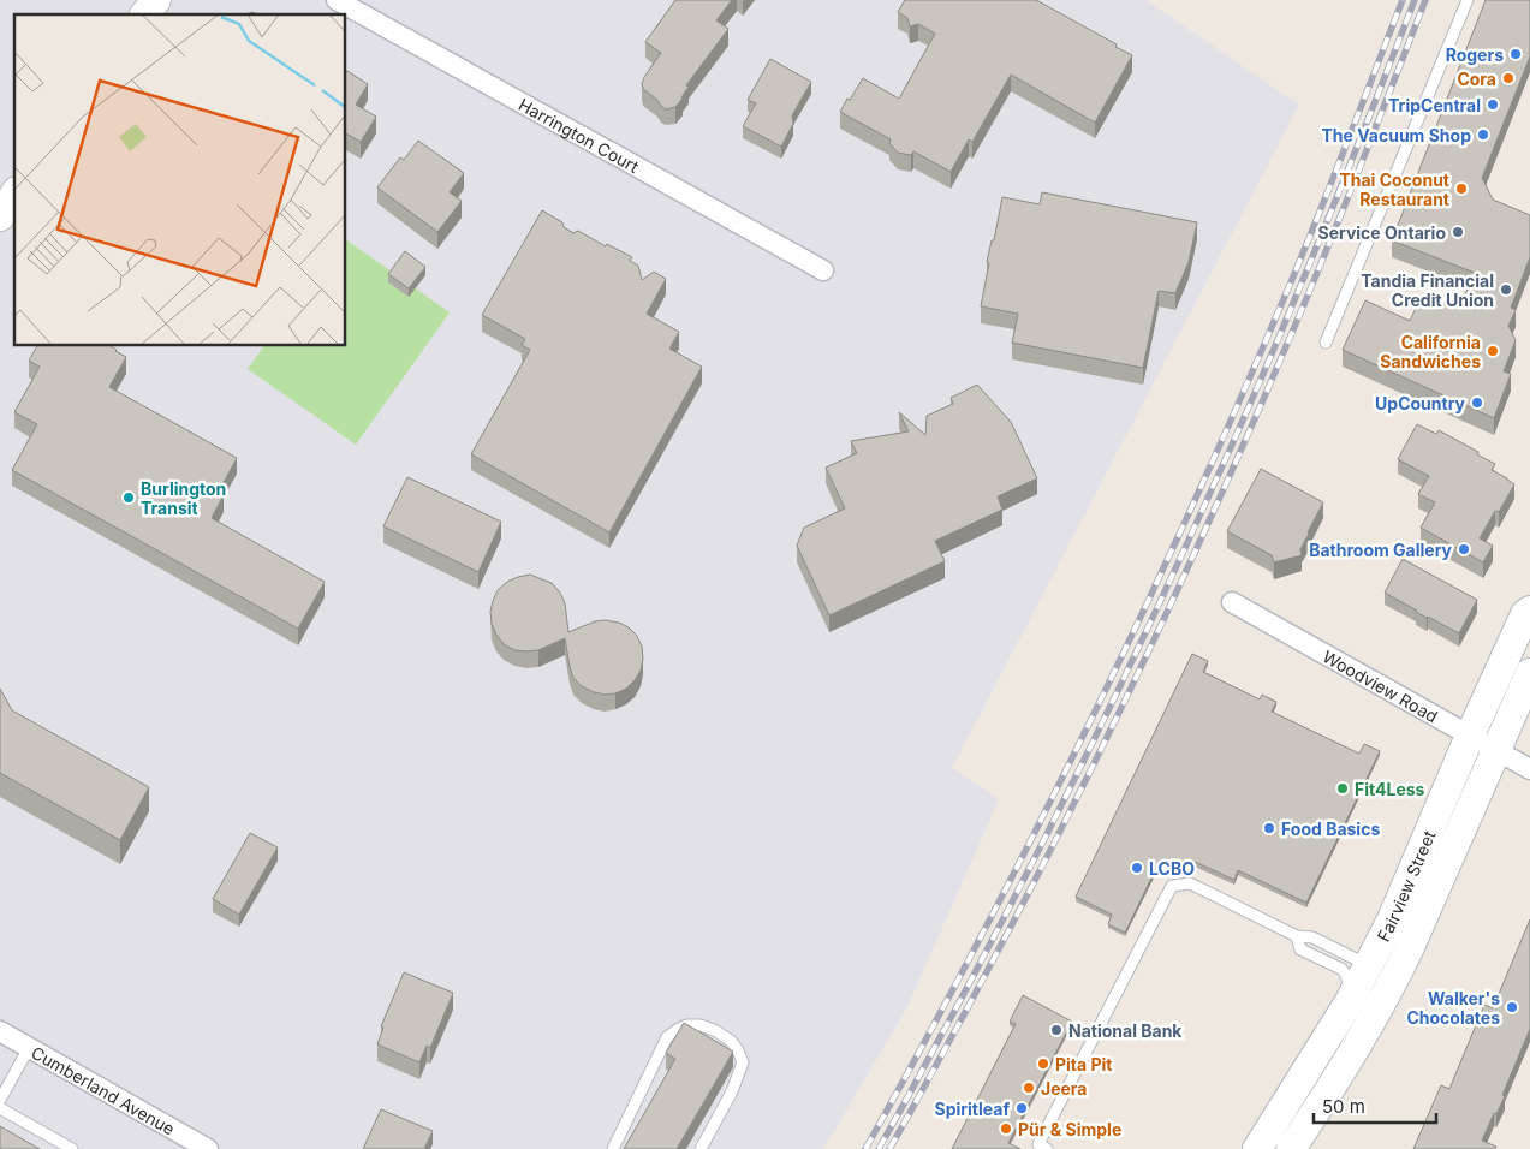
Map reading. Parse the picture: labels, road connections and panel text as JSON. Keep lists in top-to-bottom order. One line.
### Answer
{"streets":{"main road":["Fairview Street"],"street":["Harrington Court","Woodview Road","Cumberland Avenue"]},"crossings":[["Woodview Road","Fairview Street"]],"places":["Rogers","Cora","TripCentral","The Vacuum Shop","Thai Coconut Restaurant","Service Ontario","Tandia Financial Credit Union","California Sandwiches","UpCountry","Burlington Transit","Bathroom Gallery","Fit4Less","Food Basics","LCBO","Walker's Chocolates","National Bank","Pita Pit","Jeera","Spiritleaf","Pür & Simple"],"scale_bar":"50 m"}
